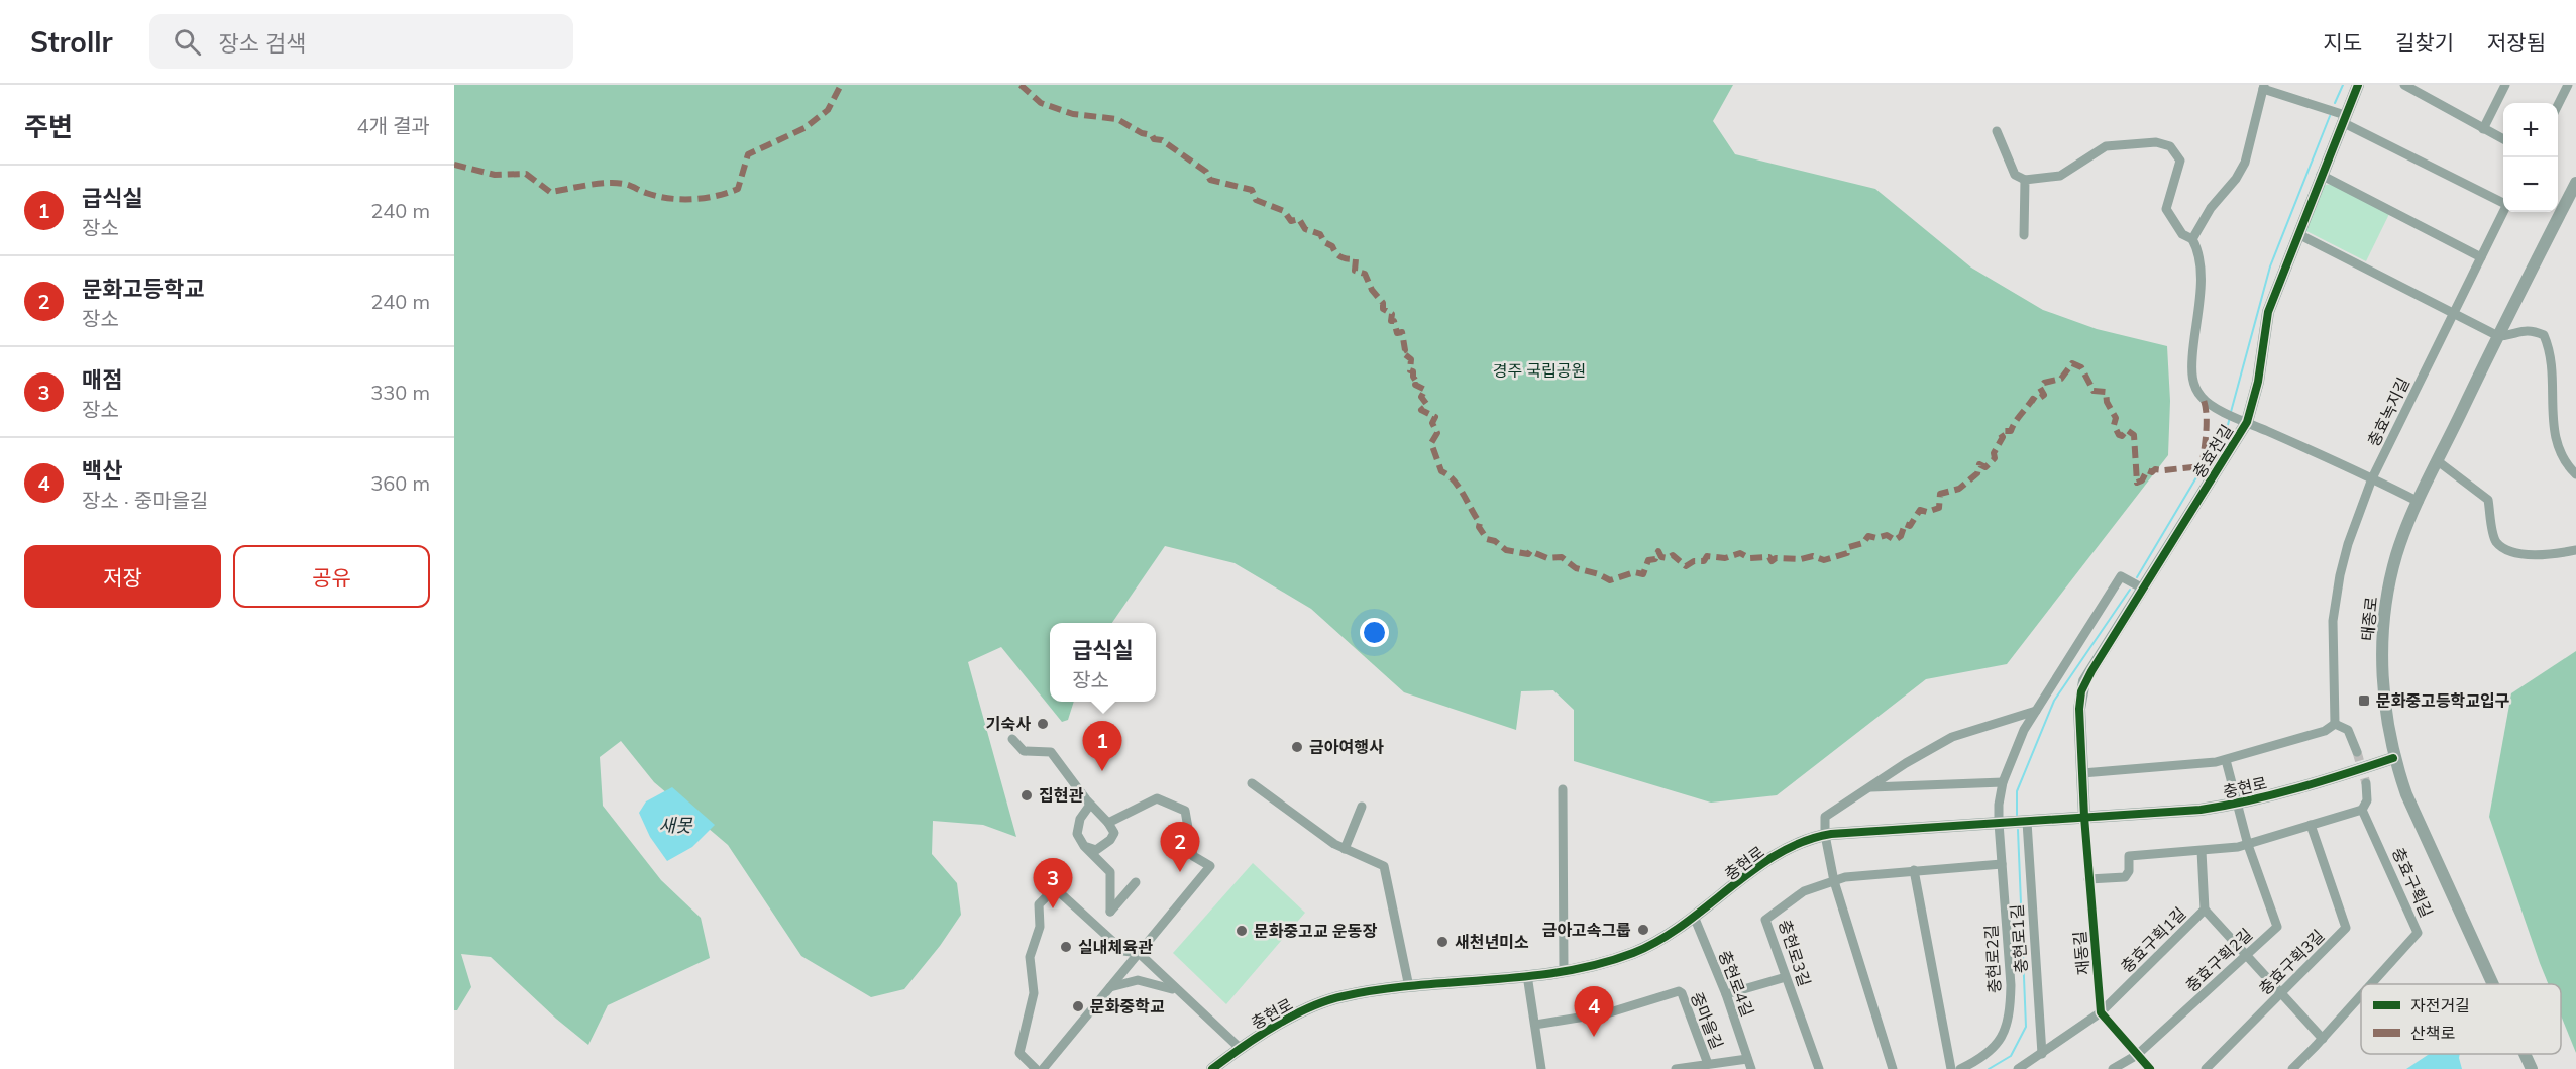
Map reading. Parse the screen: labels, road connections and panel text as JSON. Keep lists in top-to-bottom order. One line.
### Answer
{"streets":{"street":["충효녹지길","충효천길","태종로","충현로","충효구획길","충현로1길","충효구획1길","충현로3길","재동길","충현로2길","충효구획2길","충효구획3길","충현로4길","중마을길"]},"crossings":[["충효녹지길","충효천길"],["충효천길","충현로"],["충효천길","재동길"],["태종로","충현로"],["충현로","충현로1길"],["충현로","재동길"],["충현로","충현로2길"],["충현로","충현로4길"],["충현로1길","충효구획1길"],["충효구획1길","재동길"],["충현로3길","충현로2길"]],"water":["새못"],"parks":["경주 국립공원"],"places":{"transit":["문화중고등학교입구"],"other":["기숙사","금아여행사","집현관","금아고속그룹","문화중고교 운동장","새천년미소","실내체육관","문화중학교"]},"legend":["자전거길","산책로"],"page":{"header":"Strollr","search":"장소 검색","nav":["지도","길찾기","저장됨"],"heading":["주변","4개 결과"],"map_buttons":["+","−"],"list":[{"mark":"1","name":"급식실","note":"장소","value":"240 m"},{"mark":"2","name":"문화고등학교","note":"장소","value":"240 m"},{"mark":"3","name":"매점","note":"장소","value":"330 m"},{"mark":"4","name":"백산","note":"장소 · 중마을길","value":"360 m"}],"buttons":["저장","공유"],"popup":["급식실","장소"],"pins":["1","2","3","4"]}}
